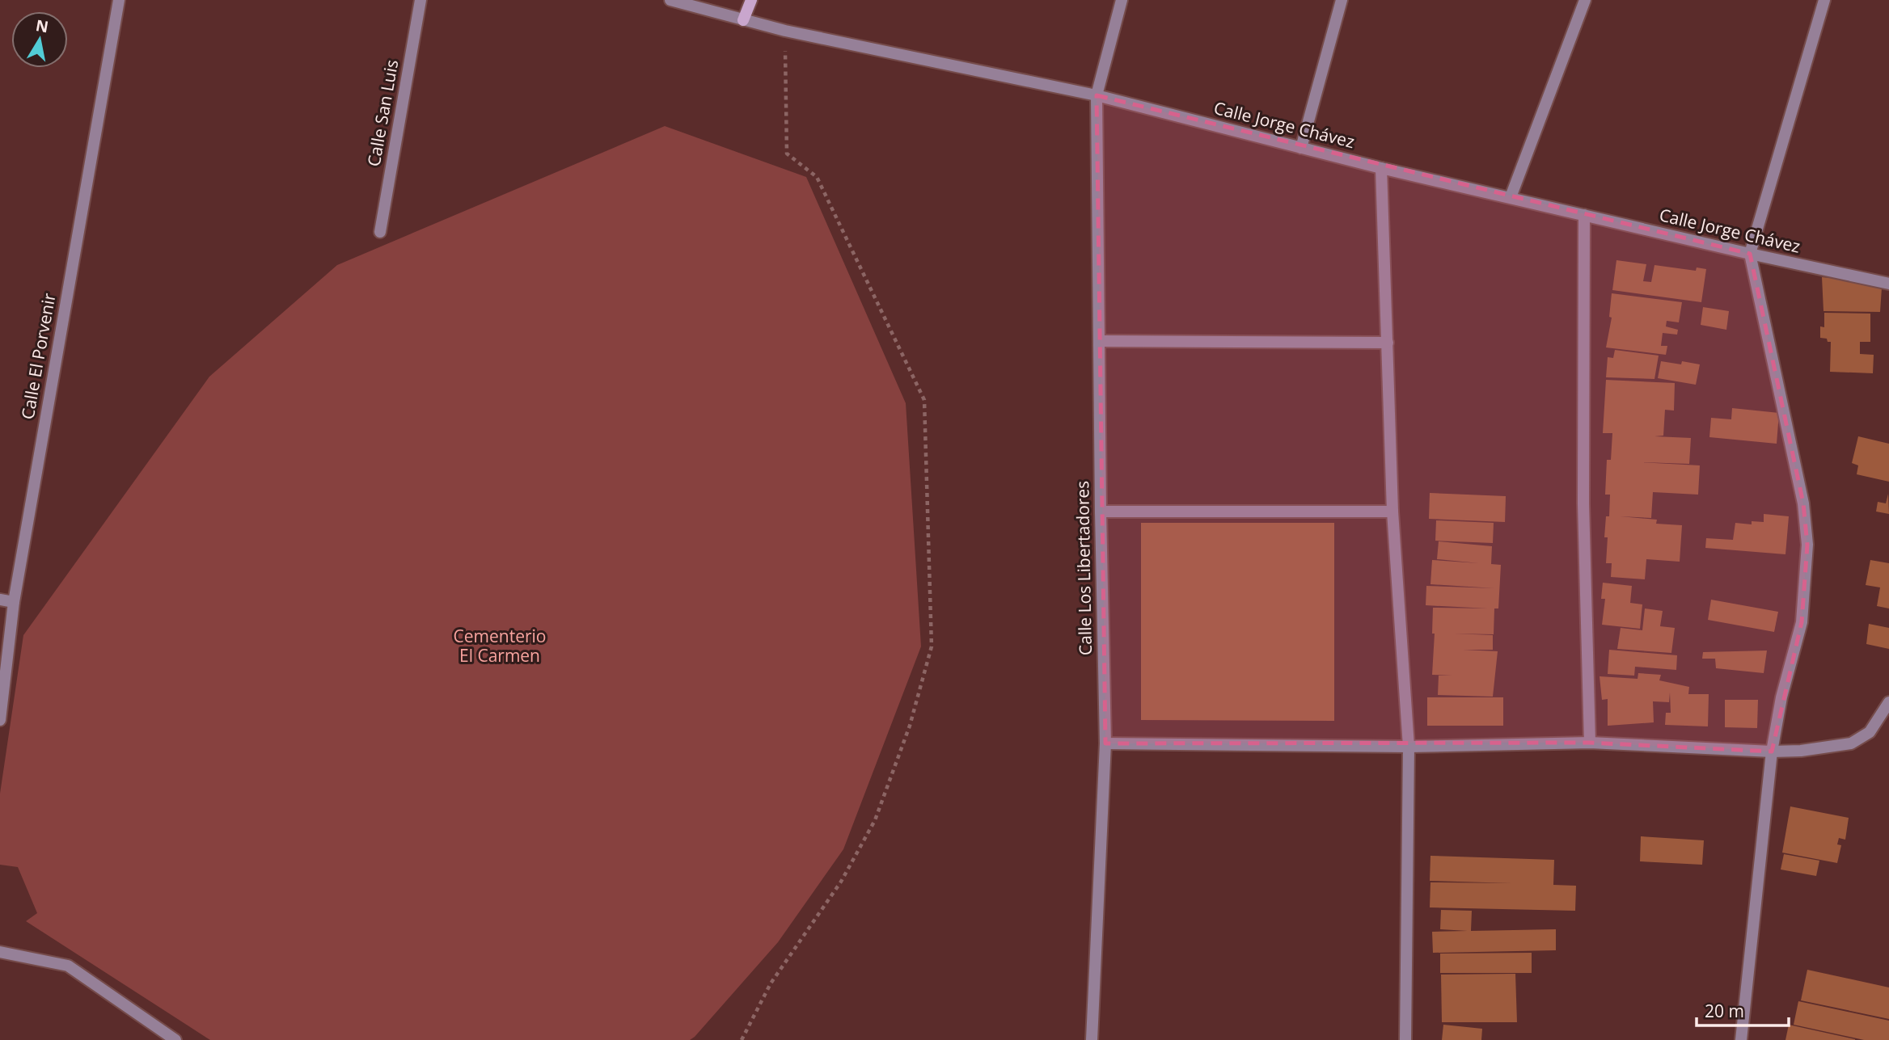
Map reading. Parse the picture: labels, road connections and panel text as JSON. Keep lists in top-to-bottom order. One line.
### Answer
{"streets":{"street":["Calle San Luis","Calle Jorge Chávez","Calle El Porvenir","Calle Los Libertadores"]},"crossings":[["Calle Jorge Chávez","Calle Los Libertadores"]],"parks":["Cementerio El Carmen"],"scale_bar":"20 m","north":"top"}
